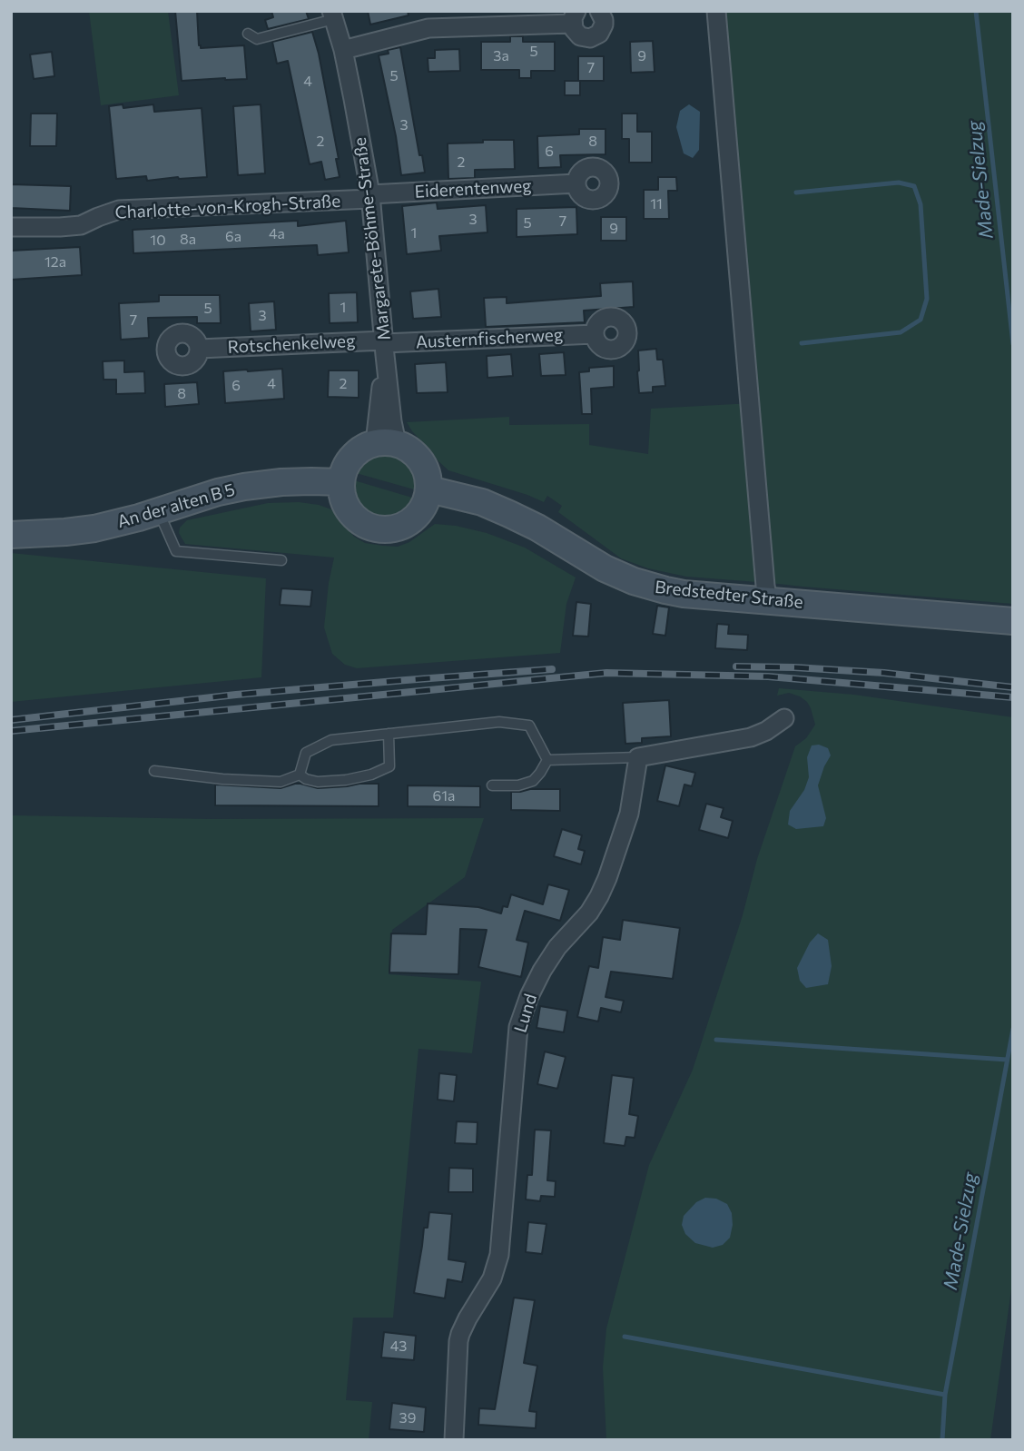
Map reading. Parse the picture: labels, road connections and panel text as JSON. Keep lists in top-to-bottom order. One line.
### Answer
{"streets":{"main road":["An der alten B 5","Bredstedter Straße"],"street":["Eiderentenweg","Charlotte-von-Krogh-Straße","Margarete-Böhme-Straße","Austernfischerweg","Rotschenkelweg","Lund"]},"crossings":[["Eiderentenweg","Charlotte-von-Krogh-Straße"],["Eiderentenweg","Margarete-Böhme-Straße"],["Charlotte-von-Krogh-Straße","Margarete-Böhme-Straße"],["Margarete-Böhme-Straße","Austernfischerweg"],["Margarete-Böhme-Straße","Rotschenkelweg"],["Margarete-Böhme-Straße","An der alten B 5"],["Margarete-Böhme-Straße","Bredstedter Straße"],["Austernfischerweg","Rotschenkelweg"],["An der alten B 5","Bredstedter Straße"]],"water":["Made-Sielzug"],"house_numbers":["5","3a","9","7","5","4","3","2","8","6","2","11","3","7","5","9","1","4a","6a","8a","10","12a","1","5","3","7","4","2","6","8","61a","43","39"]}
